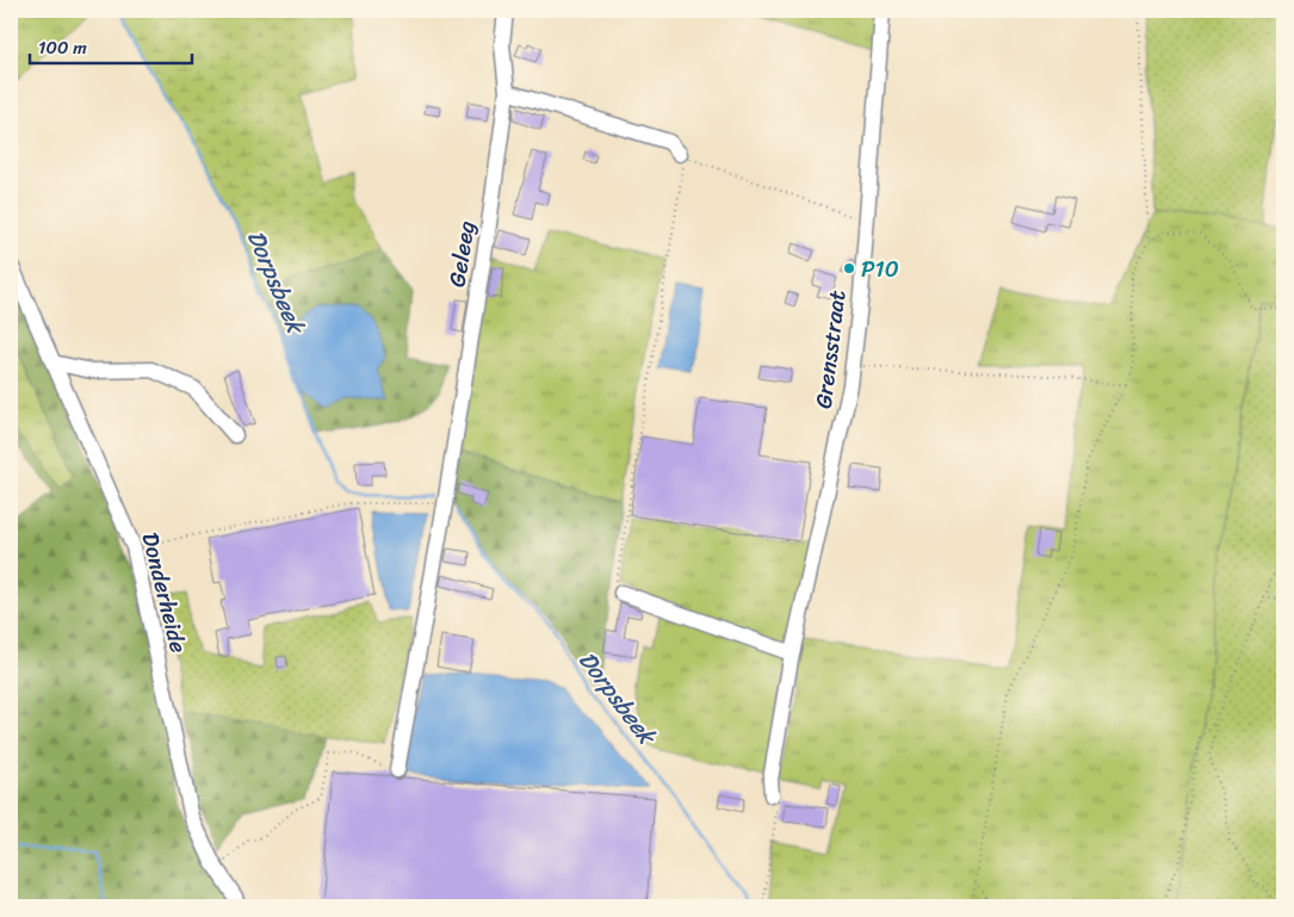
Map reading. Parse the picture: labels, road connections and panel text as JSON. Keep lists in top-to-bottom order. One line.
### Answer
{"streets":{"street":["Geleeg","Grensstraat","Donderheide"]},"water":["Dorpsbeek"],"places":["P10"],"scale_bar":"100 m"}
